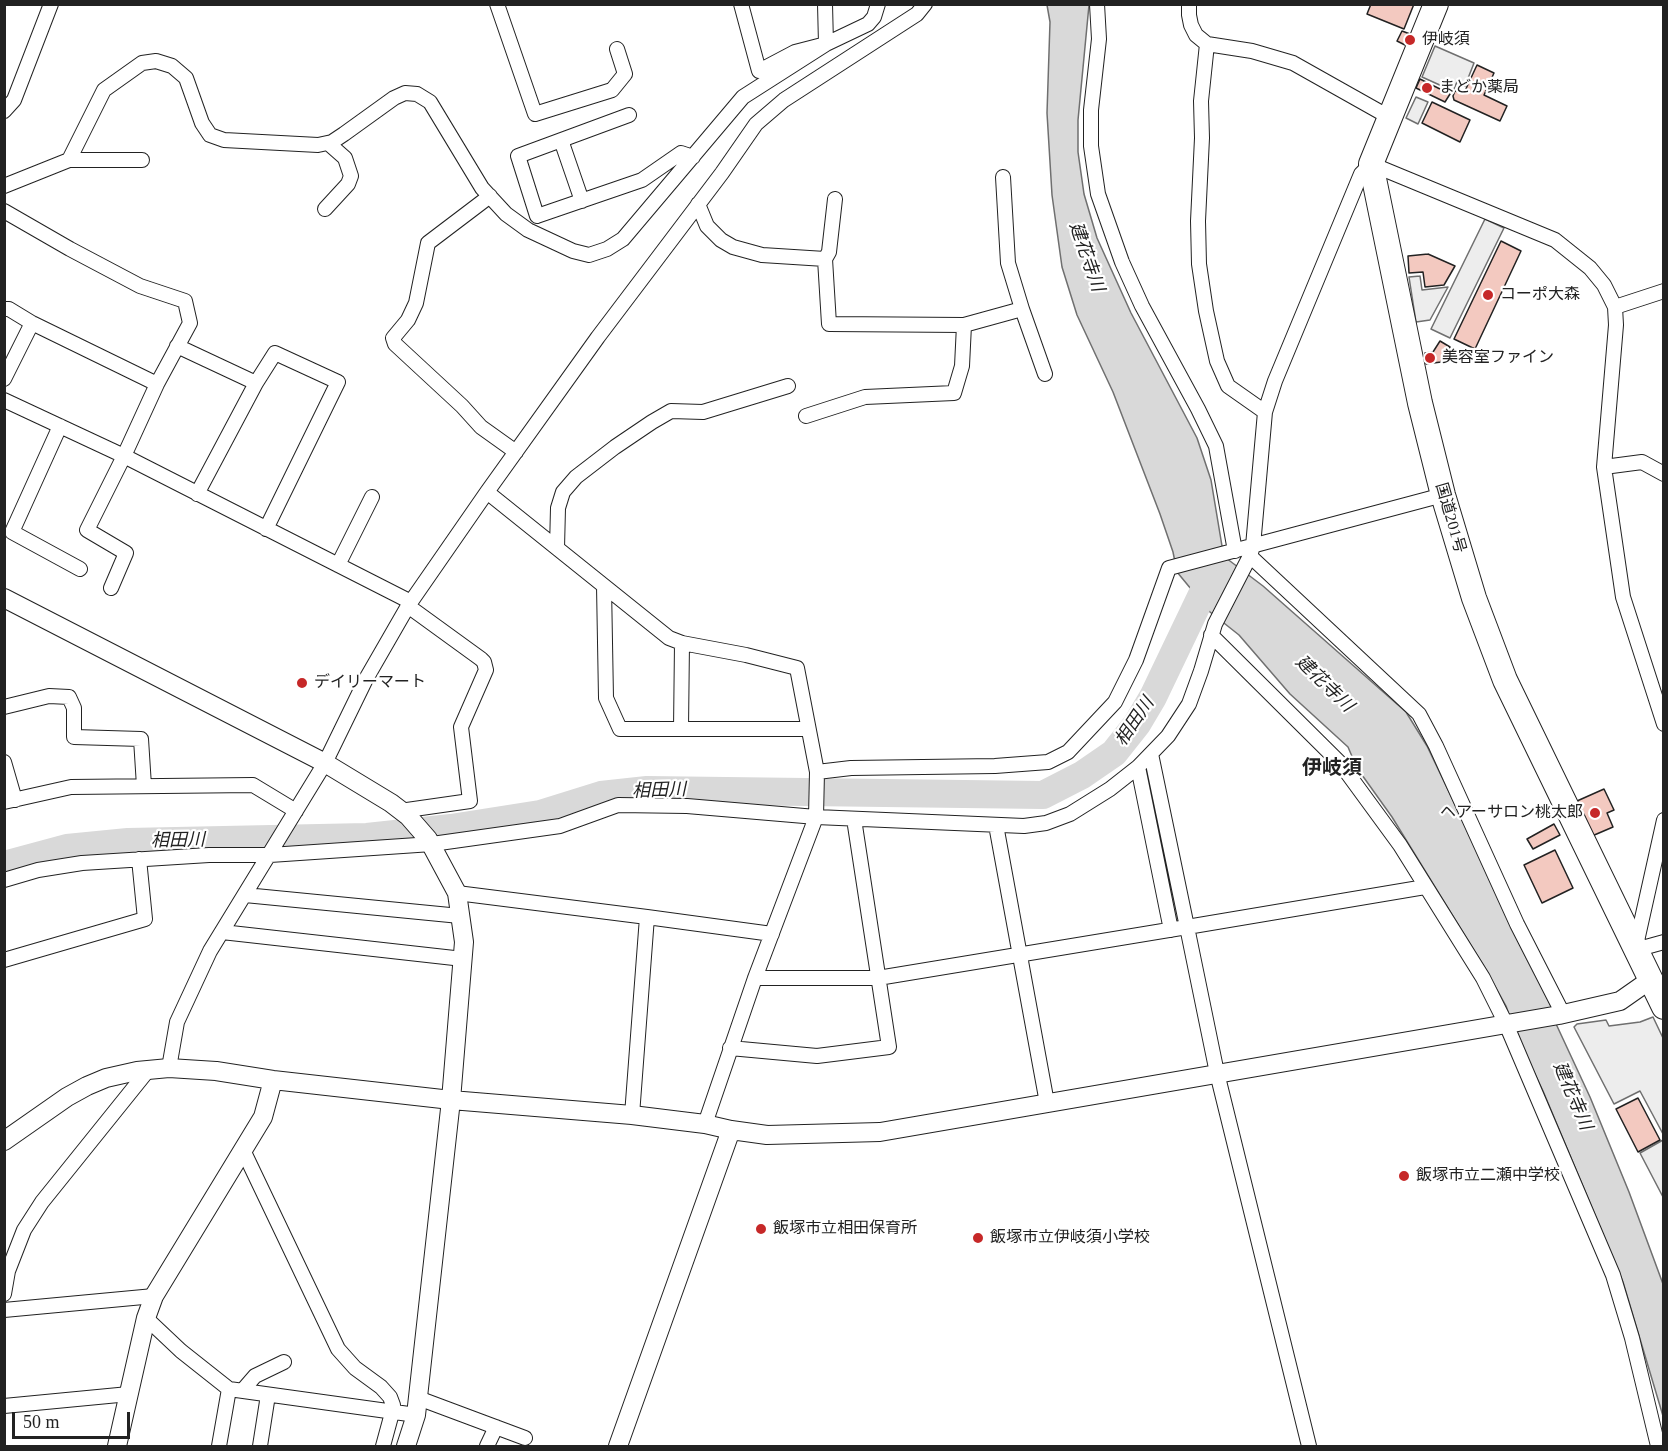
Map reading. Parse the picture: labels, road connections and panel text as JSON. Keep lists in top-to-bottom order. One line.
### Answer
{"streets":{"highway":["国道201号"]},"districts":["伊岐須"],"water":["建花寺川","相田川"],"places":["伊岐須","まどか薬局","コーポ大森","美容室ファイン","デイリーマート","ヘアーサロン桃太郎","飯塚市立二瀬中学校","飯塚市立相田保育所","飯塚市立伊岐須小学校"],"scale_bar":"50 m"}
